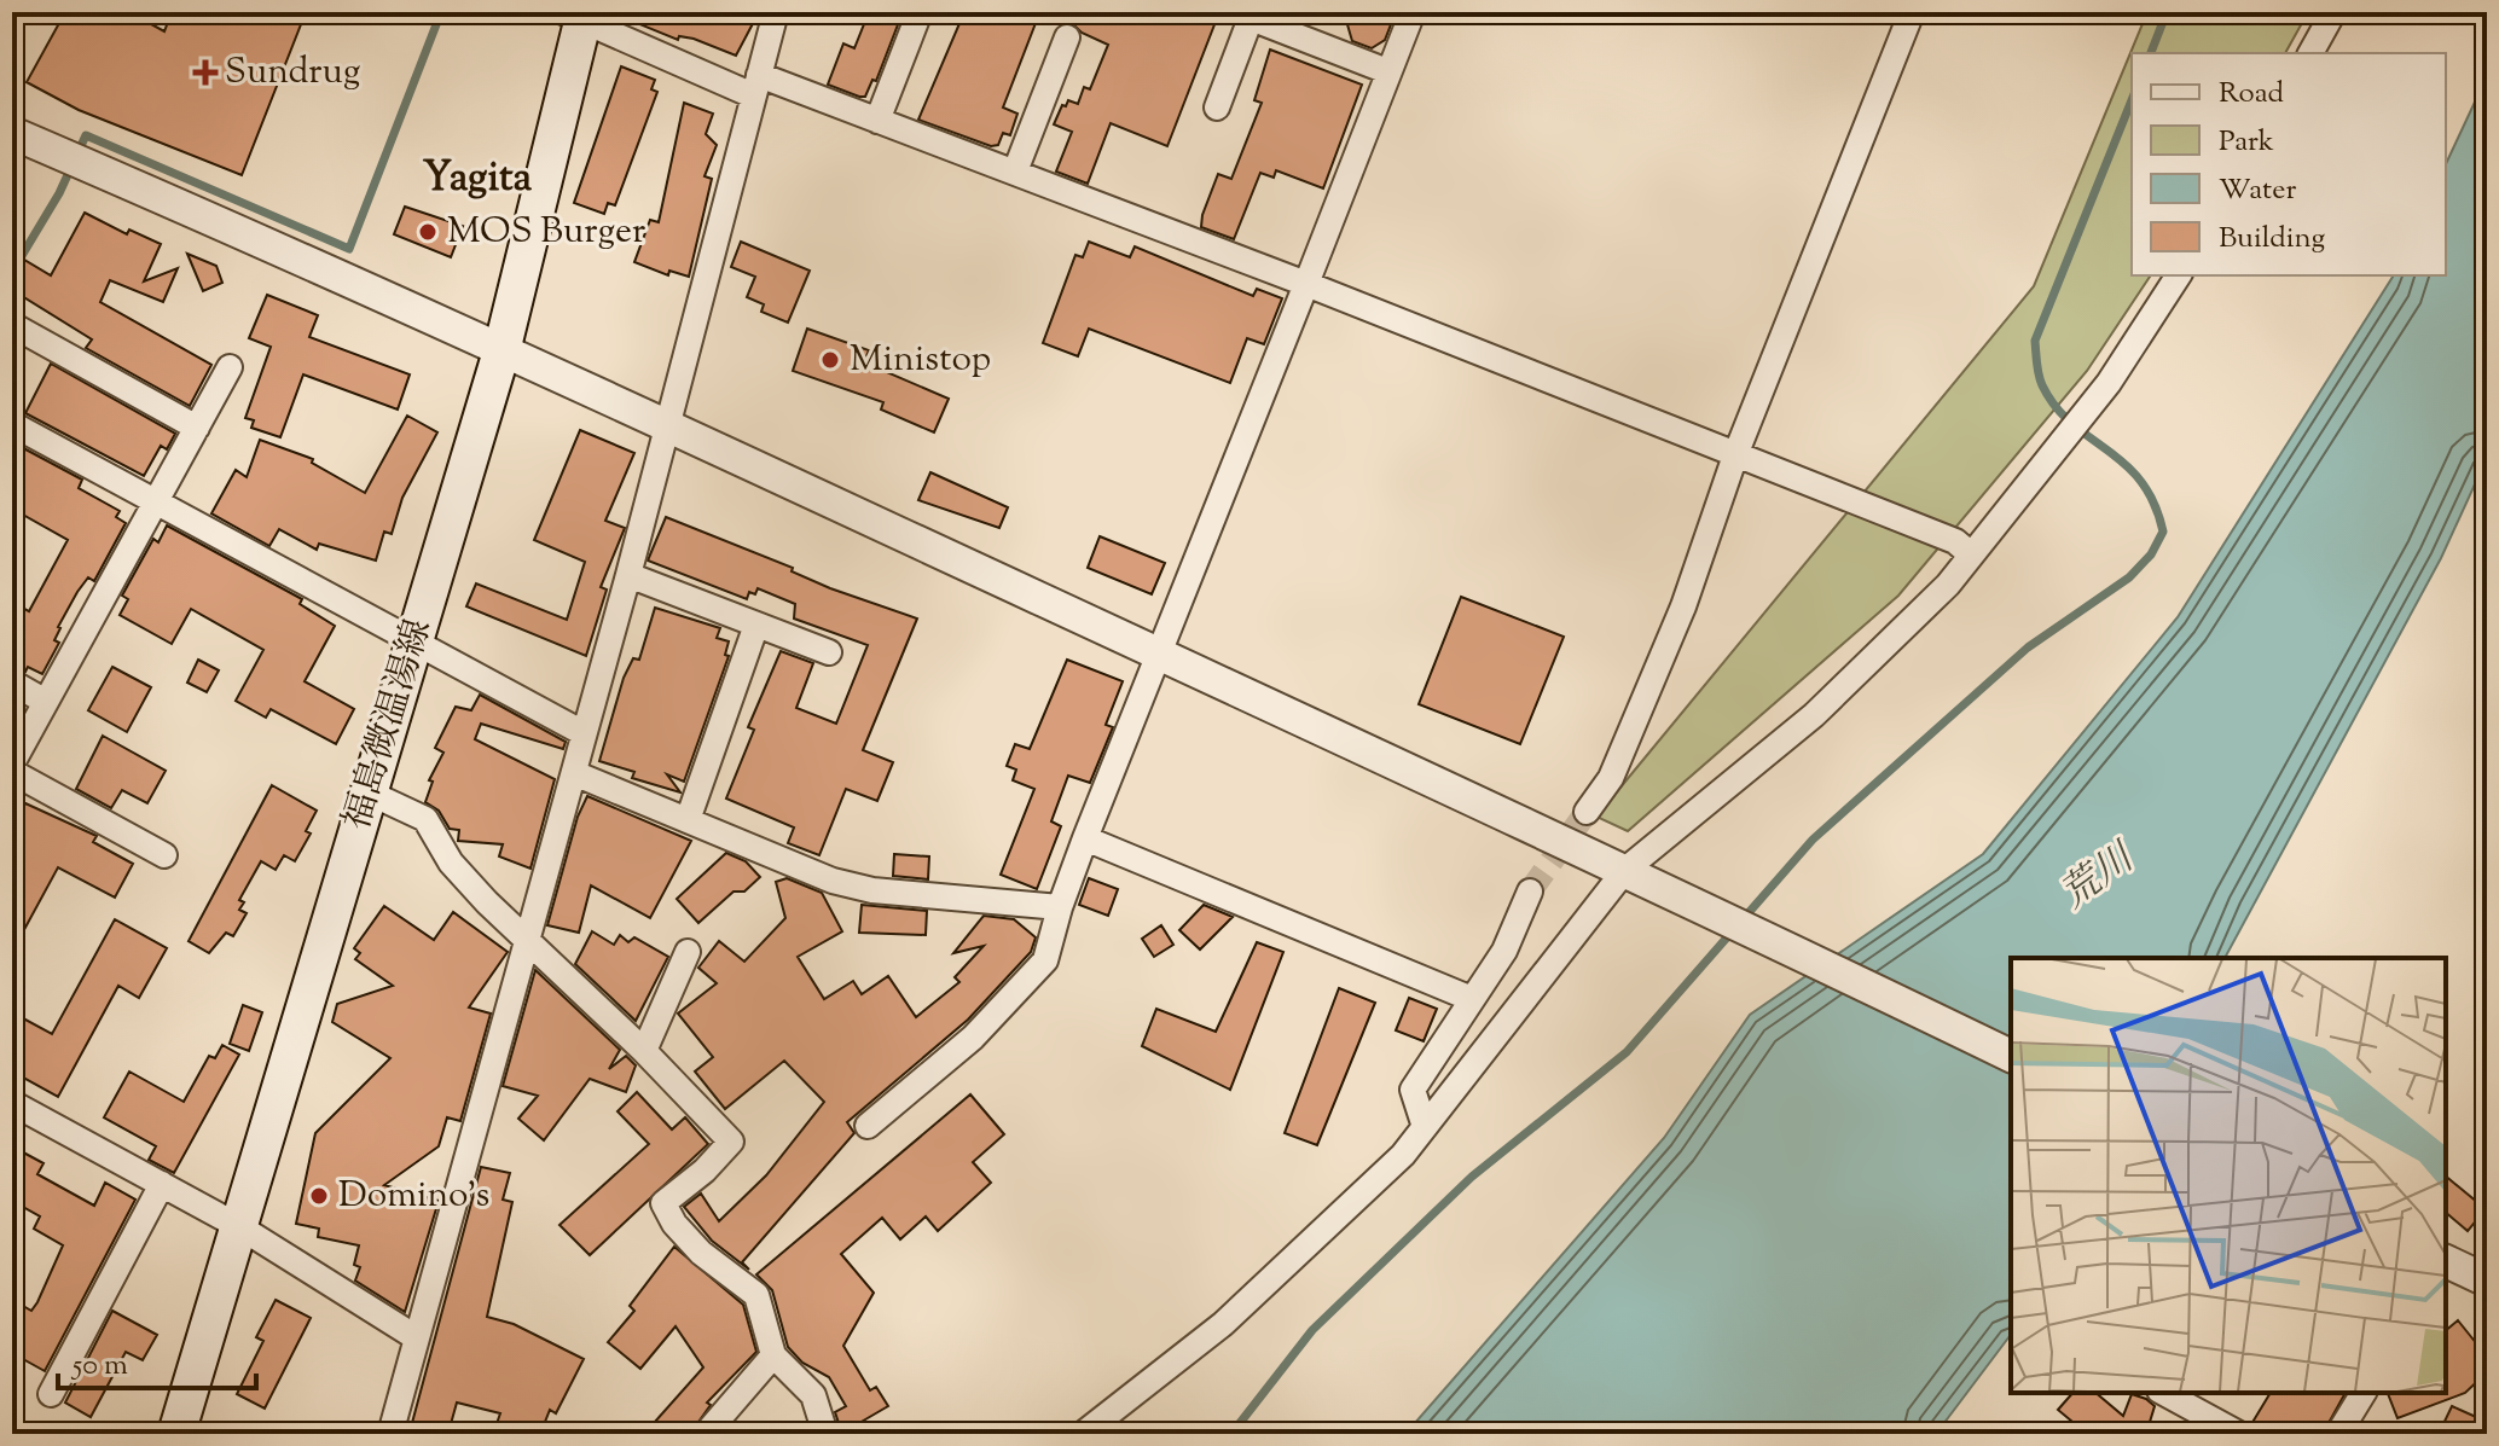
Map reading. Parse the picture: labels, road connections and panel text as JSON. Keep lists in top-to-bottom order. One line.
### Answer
{"streets":{"main road":["福島微温湯線"]},"districts":["Yagita"],"water":["荒川"],"places":{"health":["Sundrug"],"other":["MOS Burger","Ministop","Domino's"]},"legend":["Road","Park","Water","Building"],"scale_bar":"50 m"}
